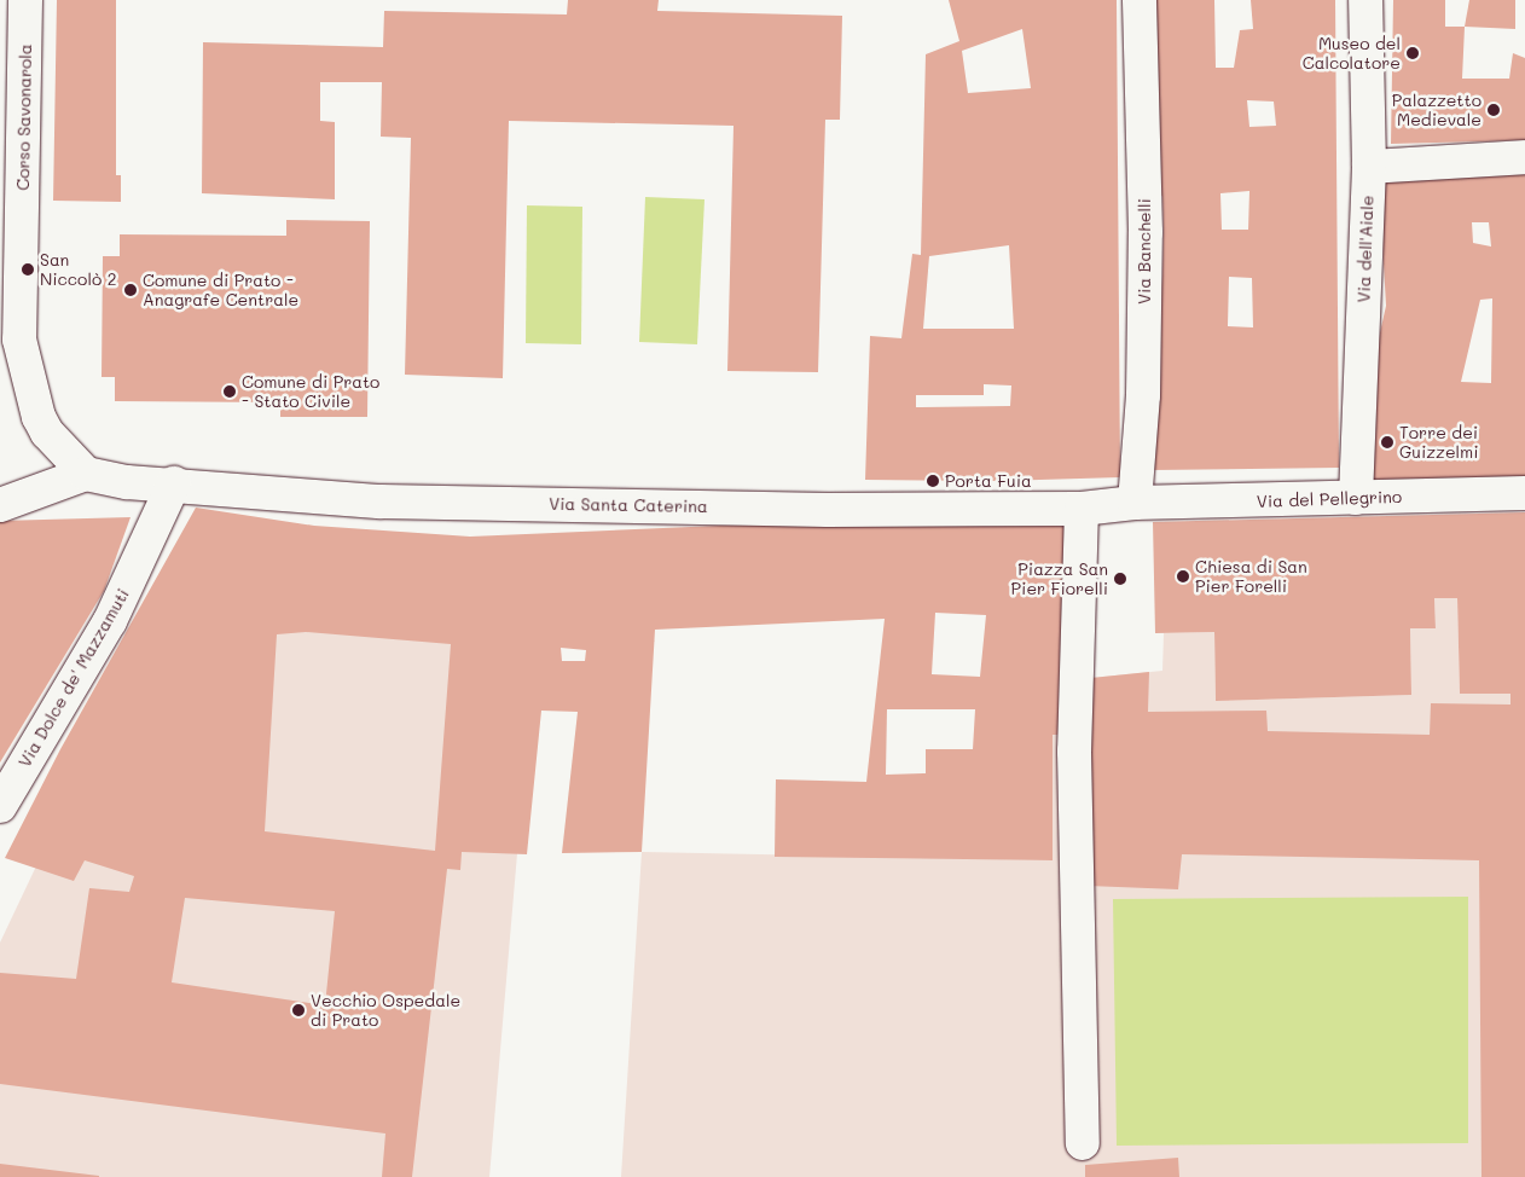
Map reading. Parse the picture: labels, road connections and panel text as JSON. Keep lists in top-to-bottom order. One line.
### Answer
{"streets":{"street":["Corso Savonarola","Via dell'Aiale","Via Banchelli","Via del Pellegrino","Via Santa Caterina","Via Dolce de' Mazzamuti"]},"crossings":[["Corso Savonarola","Via Santa Caterina"],["Via dell'Aiale","Via del Pellegrino"],["Via Banchelli","Via del Pellegrino"],["Via Santa Caterina","Via Dolce de' Mazzamuti"]],"places":["Museo del Calcolatore","Palazzetto Medievale","San Niccolò 2","Comune di Prato - Anagrafe Centrale","Comune di Prato - Stato Civile","Torre dei Guizzelmi","Porta Fuia","Chiesa di San Pier Forelli","Piazza San Pier Fiorelli","Vecchio Ospedale di Prato"]}
